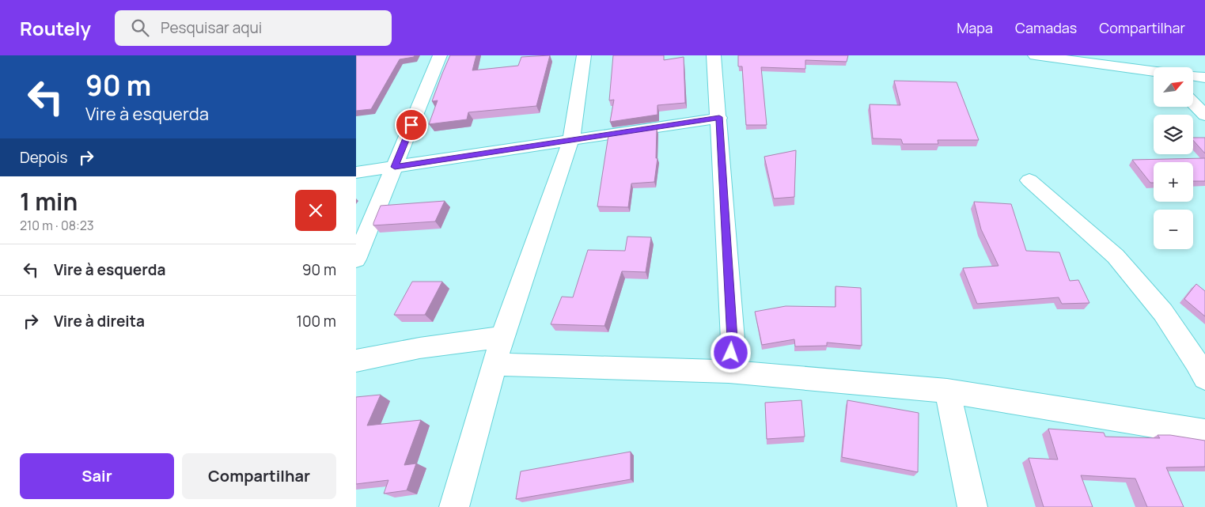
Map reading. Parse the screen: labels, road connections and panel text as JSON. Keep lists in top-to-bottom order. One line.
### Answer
{"north":"top right","page":{"header":"Routely","search":"Pesquisar aqui","nav":["Mapa","Camadas","Compartilhar"],"turn":["90 m","Vire à esquerda"],"map_buttons":["+","−"],"then":"Depois","heading":["1 min","210 m · 08:23"],"list":[{"name":"Vire à esquerda","value":"90 m"},{"name":"Vire à direita","value":"100 m"}],"buttons":["Sair","Compartilhar"]}}
